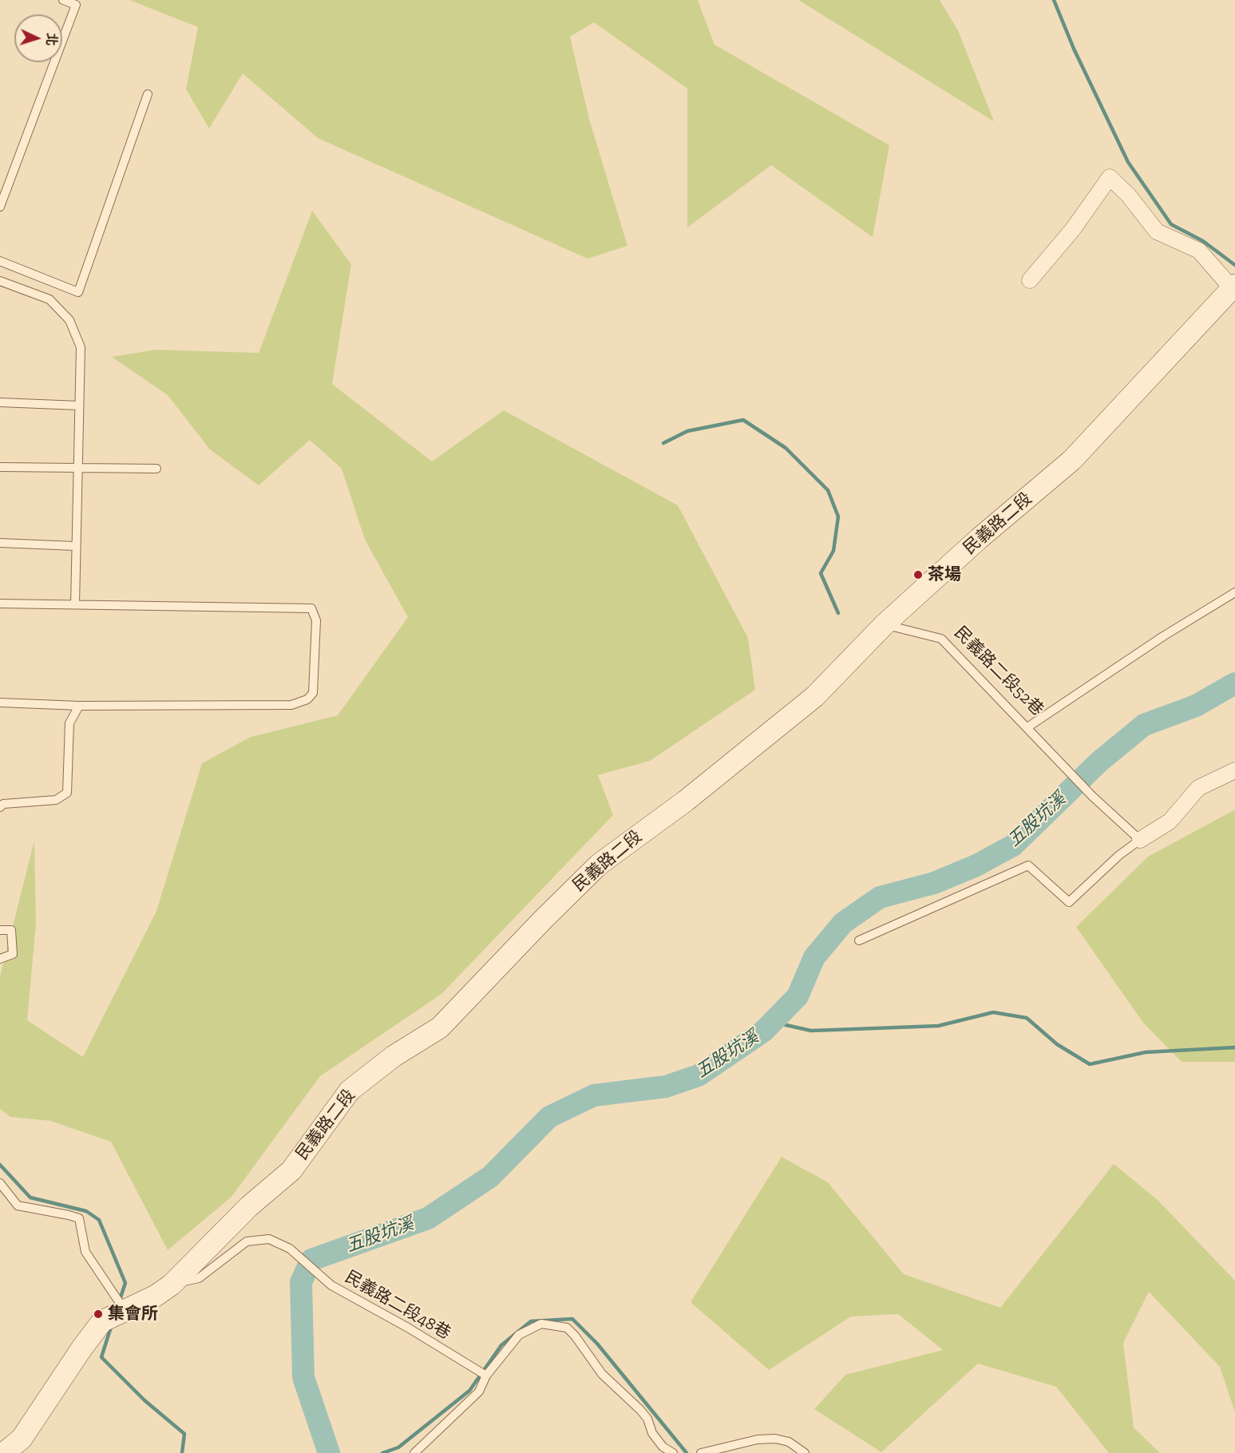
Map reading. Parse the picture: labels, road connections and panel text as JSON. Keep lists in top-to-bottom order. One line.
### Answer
{"streets":{"main road":["民義路二段"],"lane":["民義路二段52巷","民義路二段48巷"]},"crossings":[["民義路二段","民義路二段52巷"],["民義路二段","民義路二段48巷"]],"water":["五股坑溪"],"places":["茶場","集會所"],"north":"right"}
